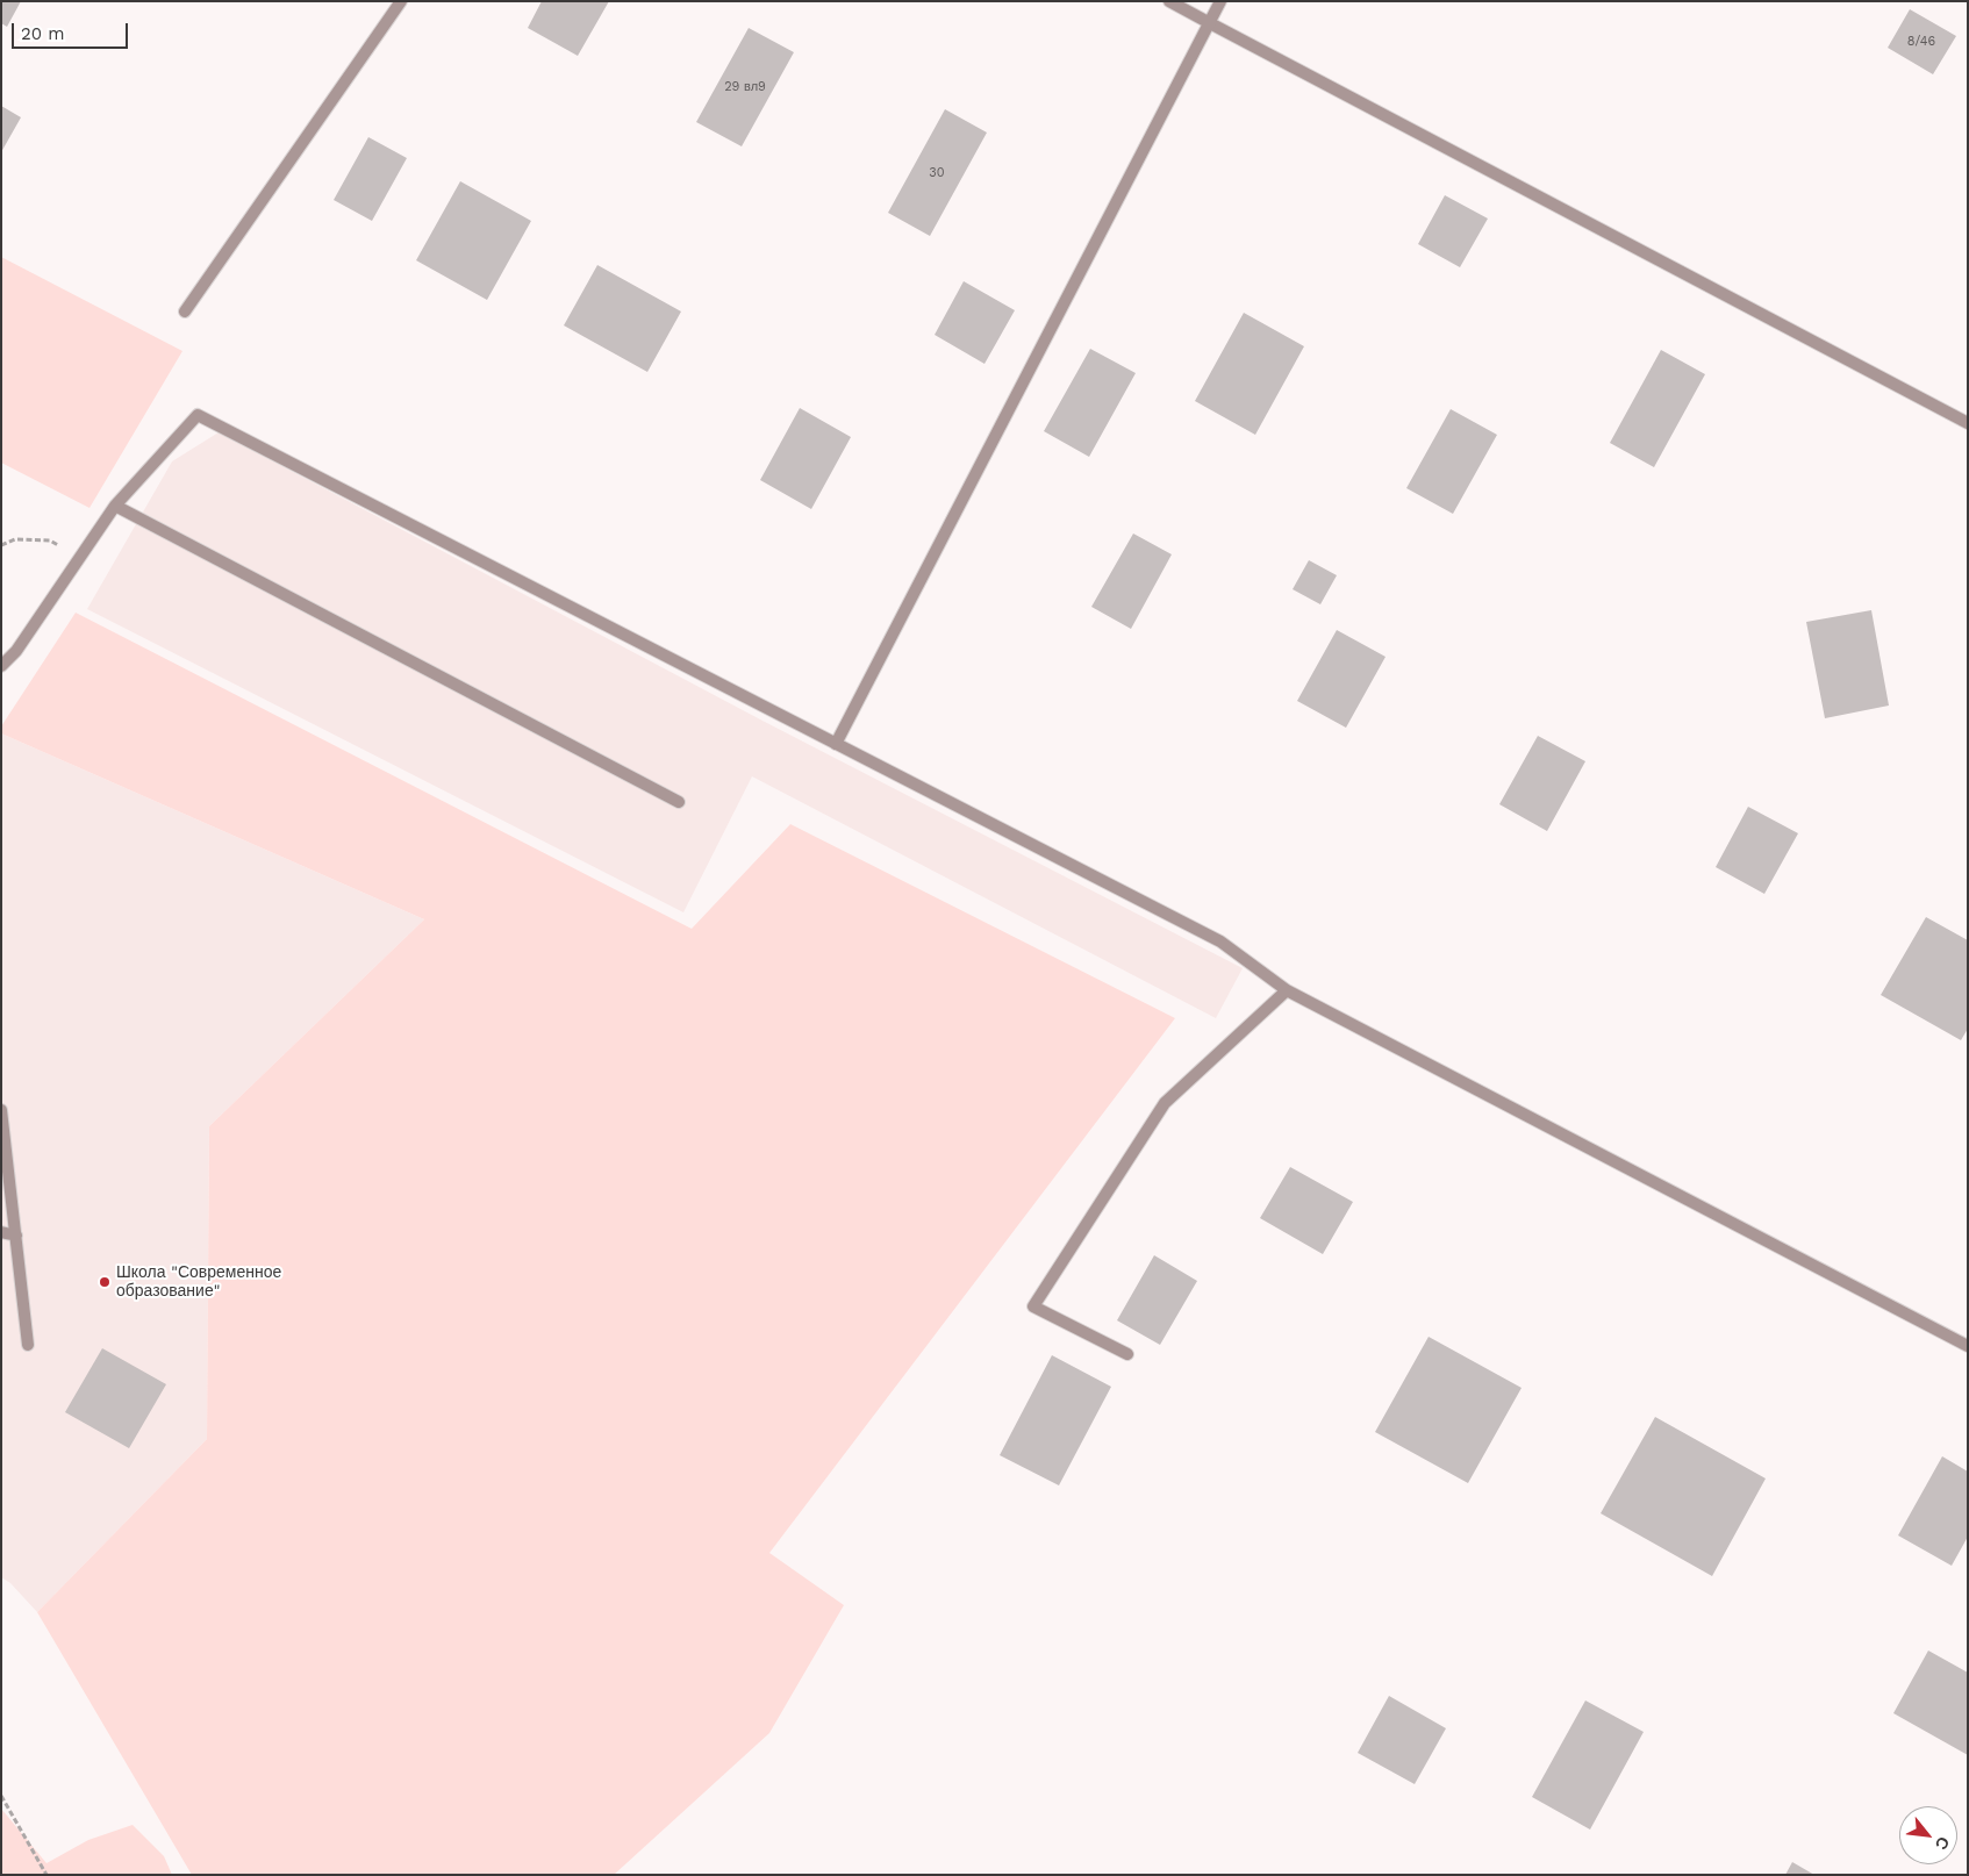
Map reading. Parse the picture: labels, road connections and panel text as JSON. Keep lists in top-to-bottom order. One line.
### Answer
{"places":["Школа \"Современное образование\""],"house_numbers":["8/46","29 вл9","30"],"scale_bar":"20 m","north":"bottom right"}
